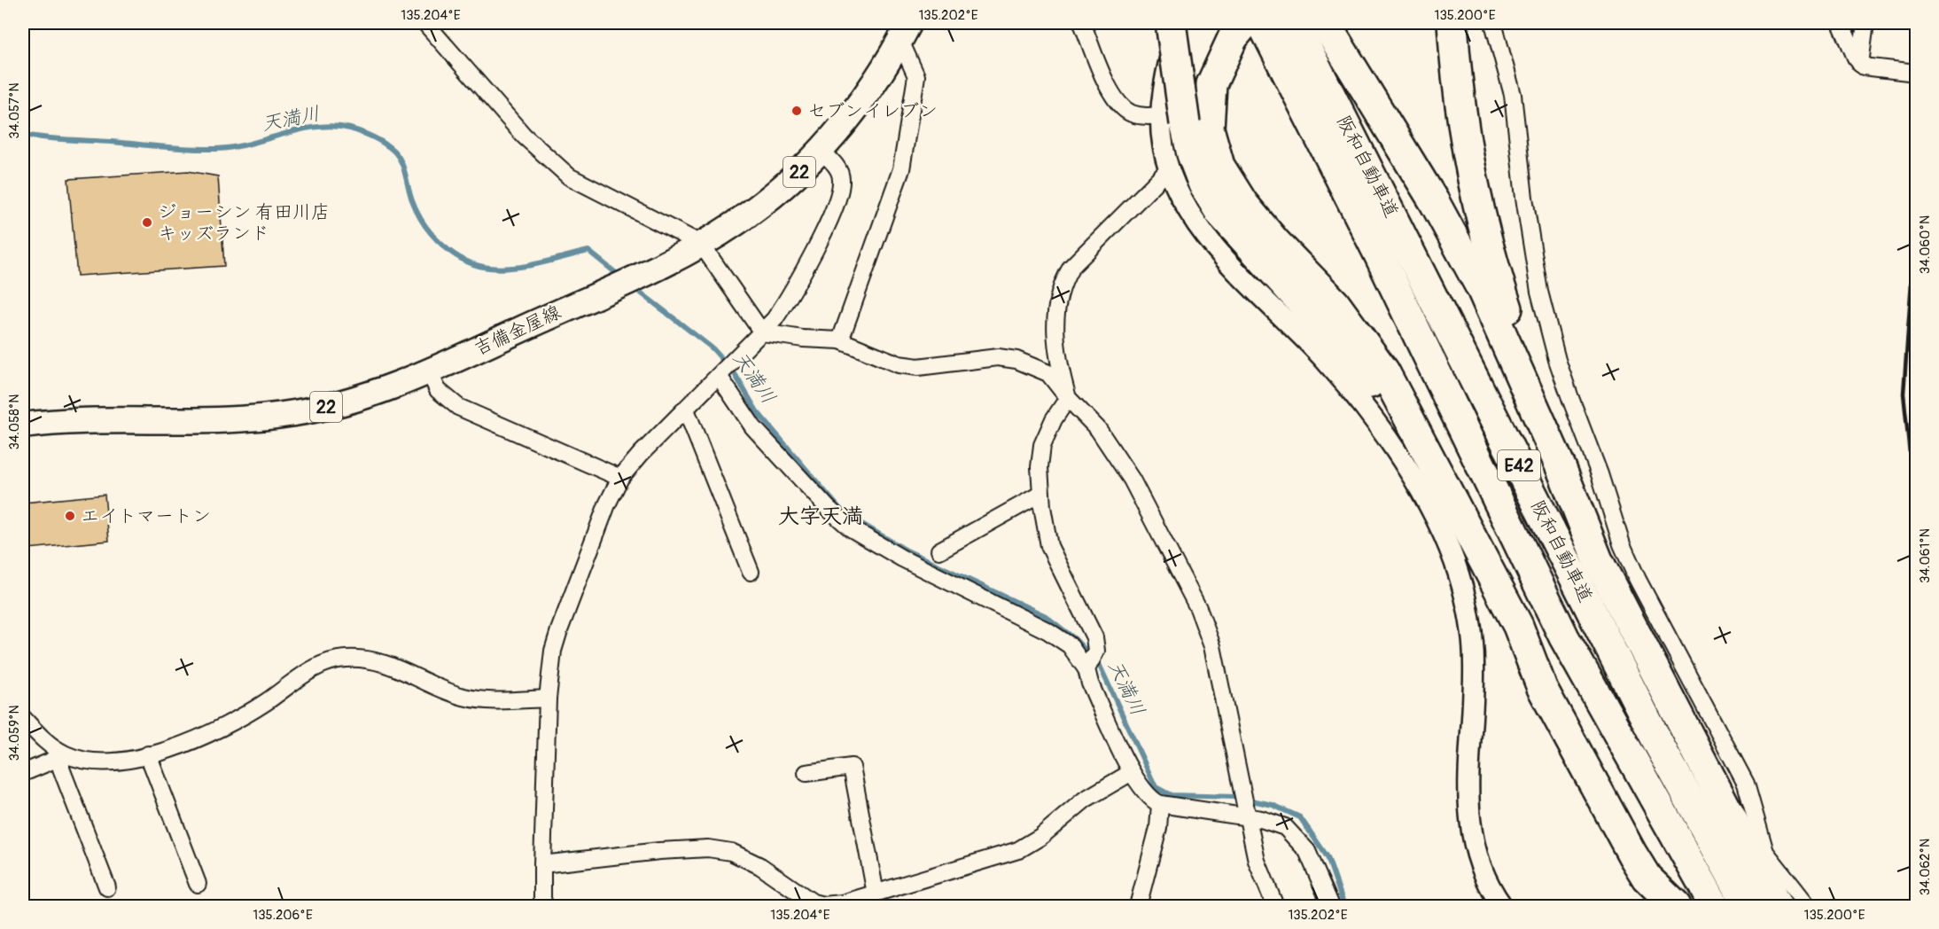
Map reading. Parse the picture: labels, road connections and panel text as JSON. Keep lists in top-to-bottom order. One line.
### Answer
{"streets":{"highway":["阪和自動車道","E42"],"main road":["22","吉備金屋線"]},"districts":["大字天満"],"water":["天満川"],"places":["セブンイレブン","ジョーシン 有田川店 キッズランド","エイトマートン"],"coordinates":["135.204°E","135.202°E","135.200°E","34.057°N","34.060°N","34.058°N","34.061°N","34.059°N","34.062°N","135.206°E"]}
